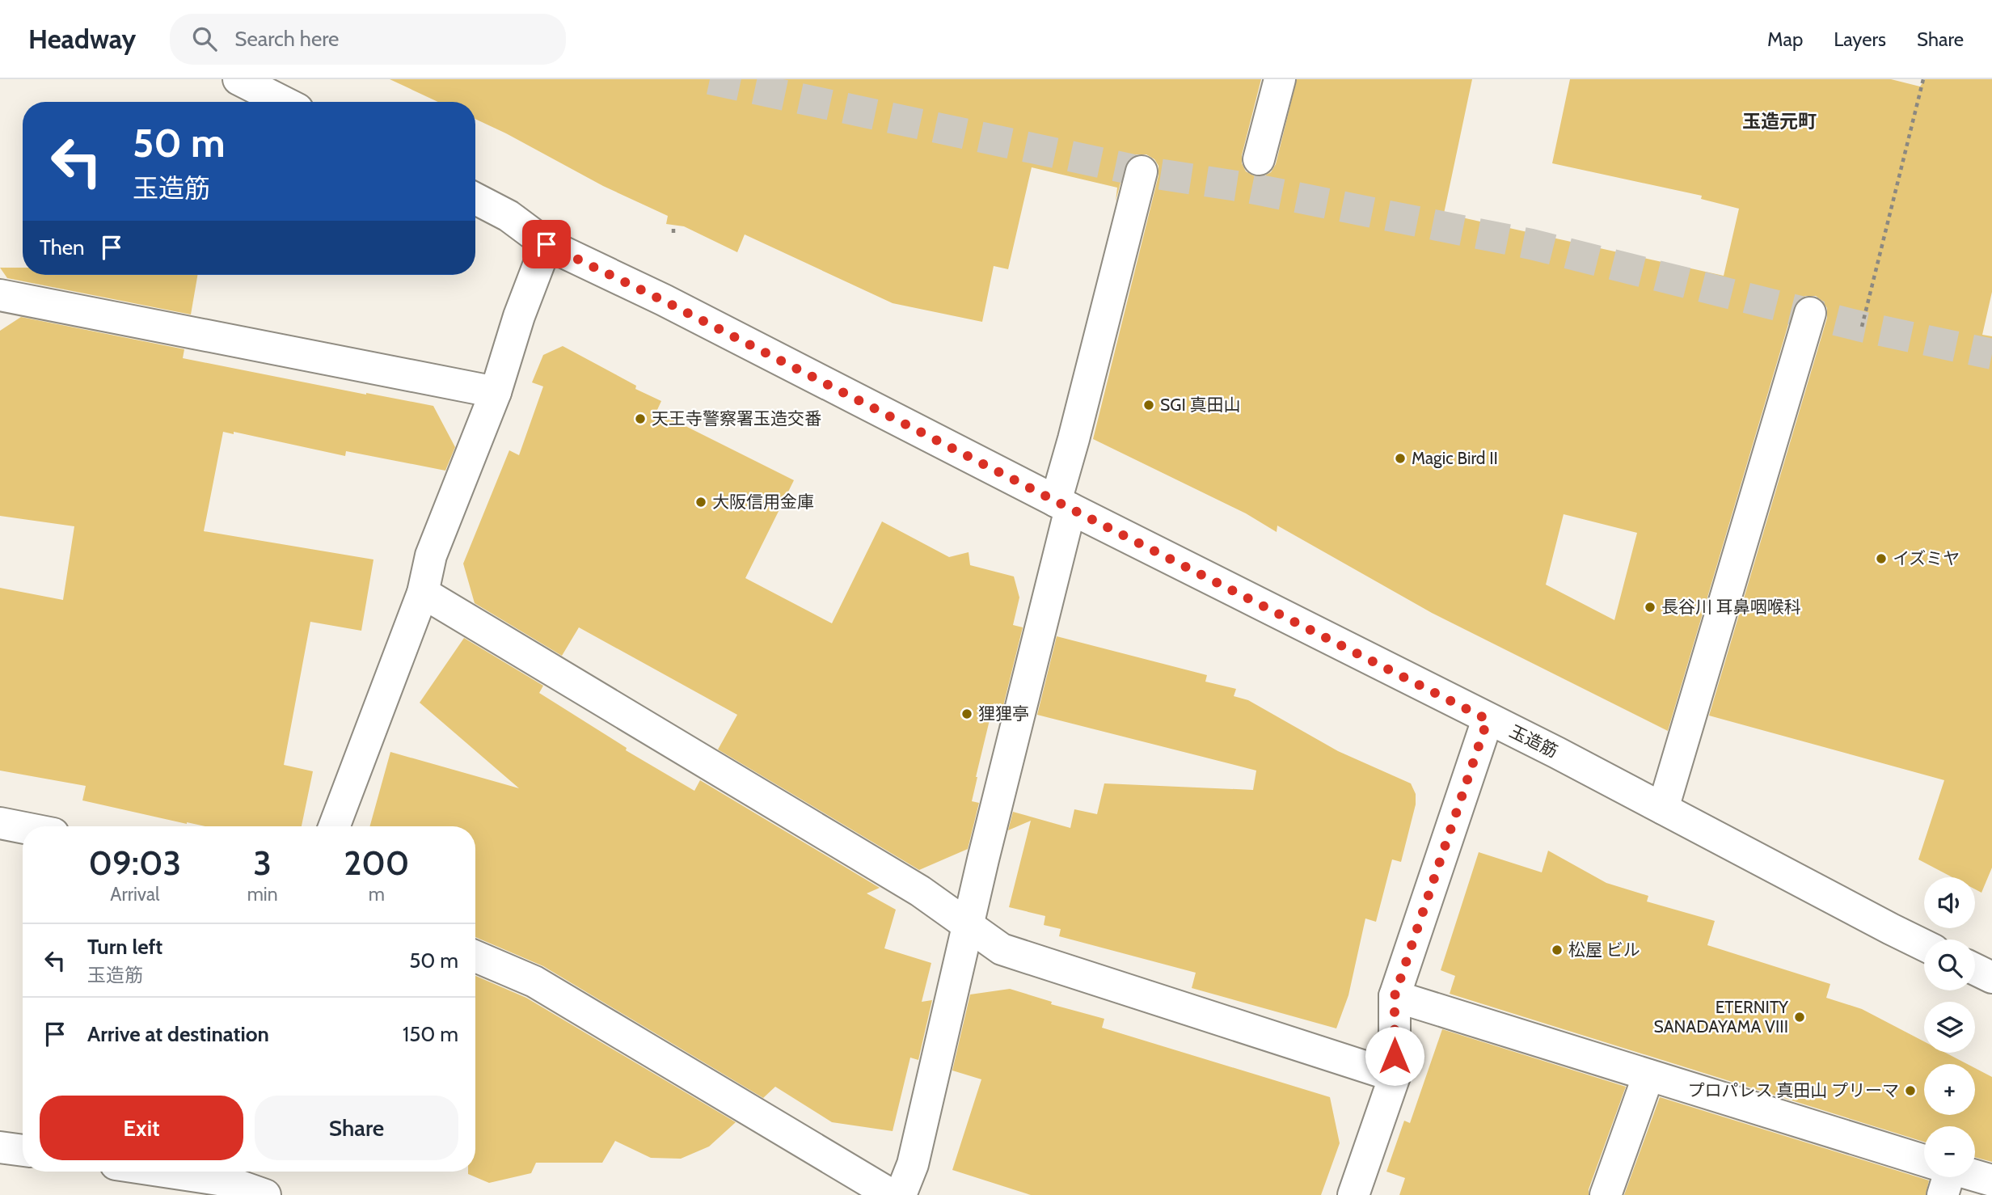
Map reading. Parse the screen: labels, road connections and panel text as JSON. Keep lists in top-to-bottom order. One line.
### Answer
{"streets":{"street":["玉造筋"]},"districts":["玉造元町"],"places":["SGI 真田山","天王寺警察署玉造交番","Magic Bird II","大阪信用金庫","イズミヤ","長谷川 耳鼻咽喉科","狸狸亭","松屋 ビル","ETERNITY SANADAYAMA VIII","プロパレス 真田山 プリーマ"],"page":{"header":"Headway","search":"Search here","nav":["Map","Layers","Share"],"turn":["50 m","玉造筋"],"then":"Then","eta":["09:03","Arrival","3","min","200","m"],"map_buttons":["+","−"],"list":[{"name":"Turn left","note":"玉造筋","value":"50 m"},{"name":"Arrive at destination","value":"150 m"}],"buttons":["Exit","Share"]}}
